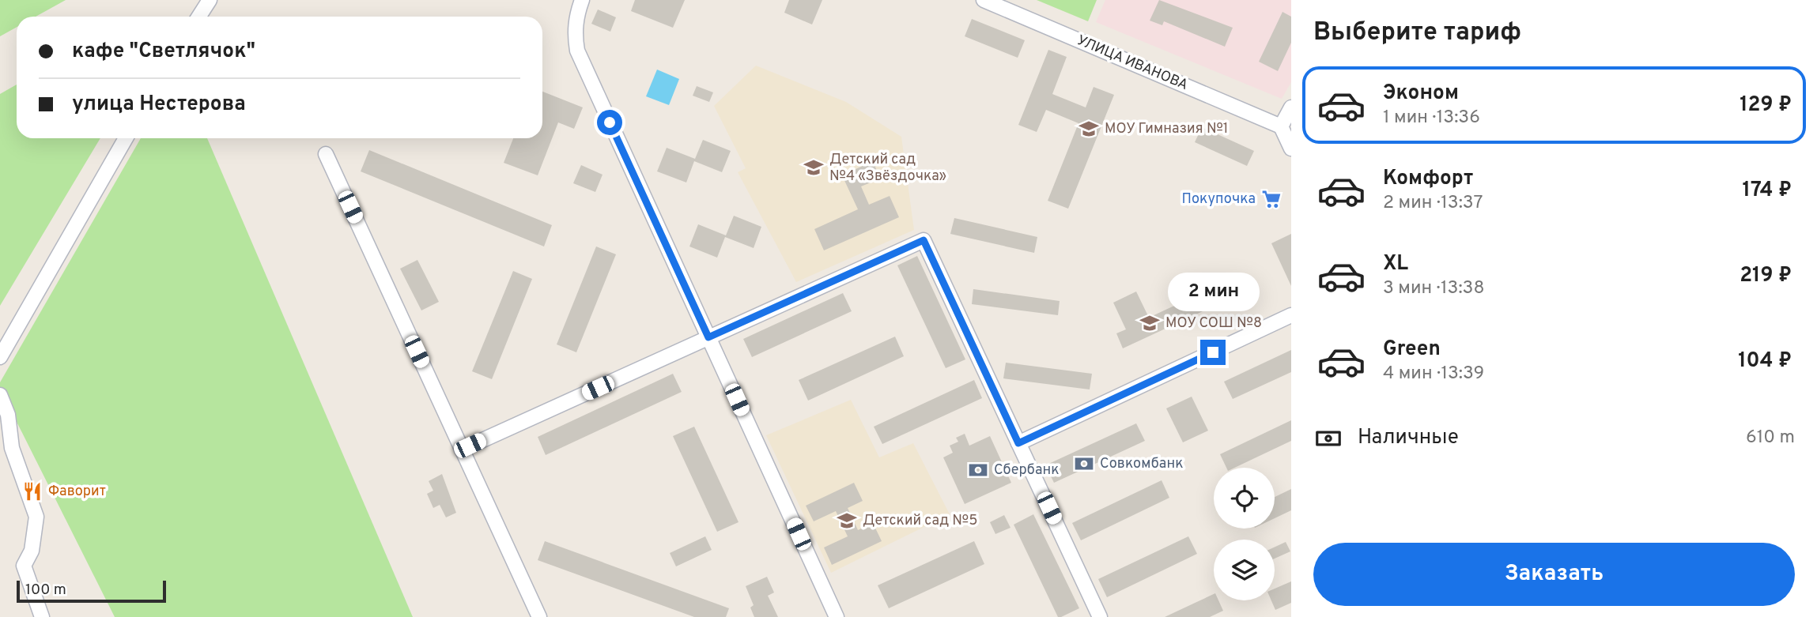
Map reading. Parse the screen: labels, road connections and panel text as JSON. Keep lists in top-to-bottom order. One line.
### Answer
{"streets":{"street":["УЛИЦА ИВАНОВА"]},"places":{"school or university":["МОУ Гимназия №1","Детский сад №4 «Звёздочка»","МОУ СОШ №8","Детский сад №5"],"supermarket":["Покупочка"],"bank":["Совкомбанк","Сбербанк"],"restaurant":["Фаворит"]},"scale_bar":"100 m","page":{"heading":"Выберите тариф","banner":["кафе \"Светлячок\"","улица Нестерова"],"list":[{"name":"Эконом","note":"1 мин · 13:36","value":"129 ₽"},{"name":"Комфорт","note":"2 мин · 13:37","value":"174 ₽"},{"name":"XL","note":"3 мин · 13:38","value":"219 ₽"},{"name":"Green","note":"4 мин · 13:39","value":"104 ₽"}],"bubble":"2 мин","pay":["Наличные","610 m"],"buttons":"Заказать","scale":"100 m"}}
